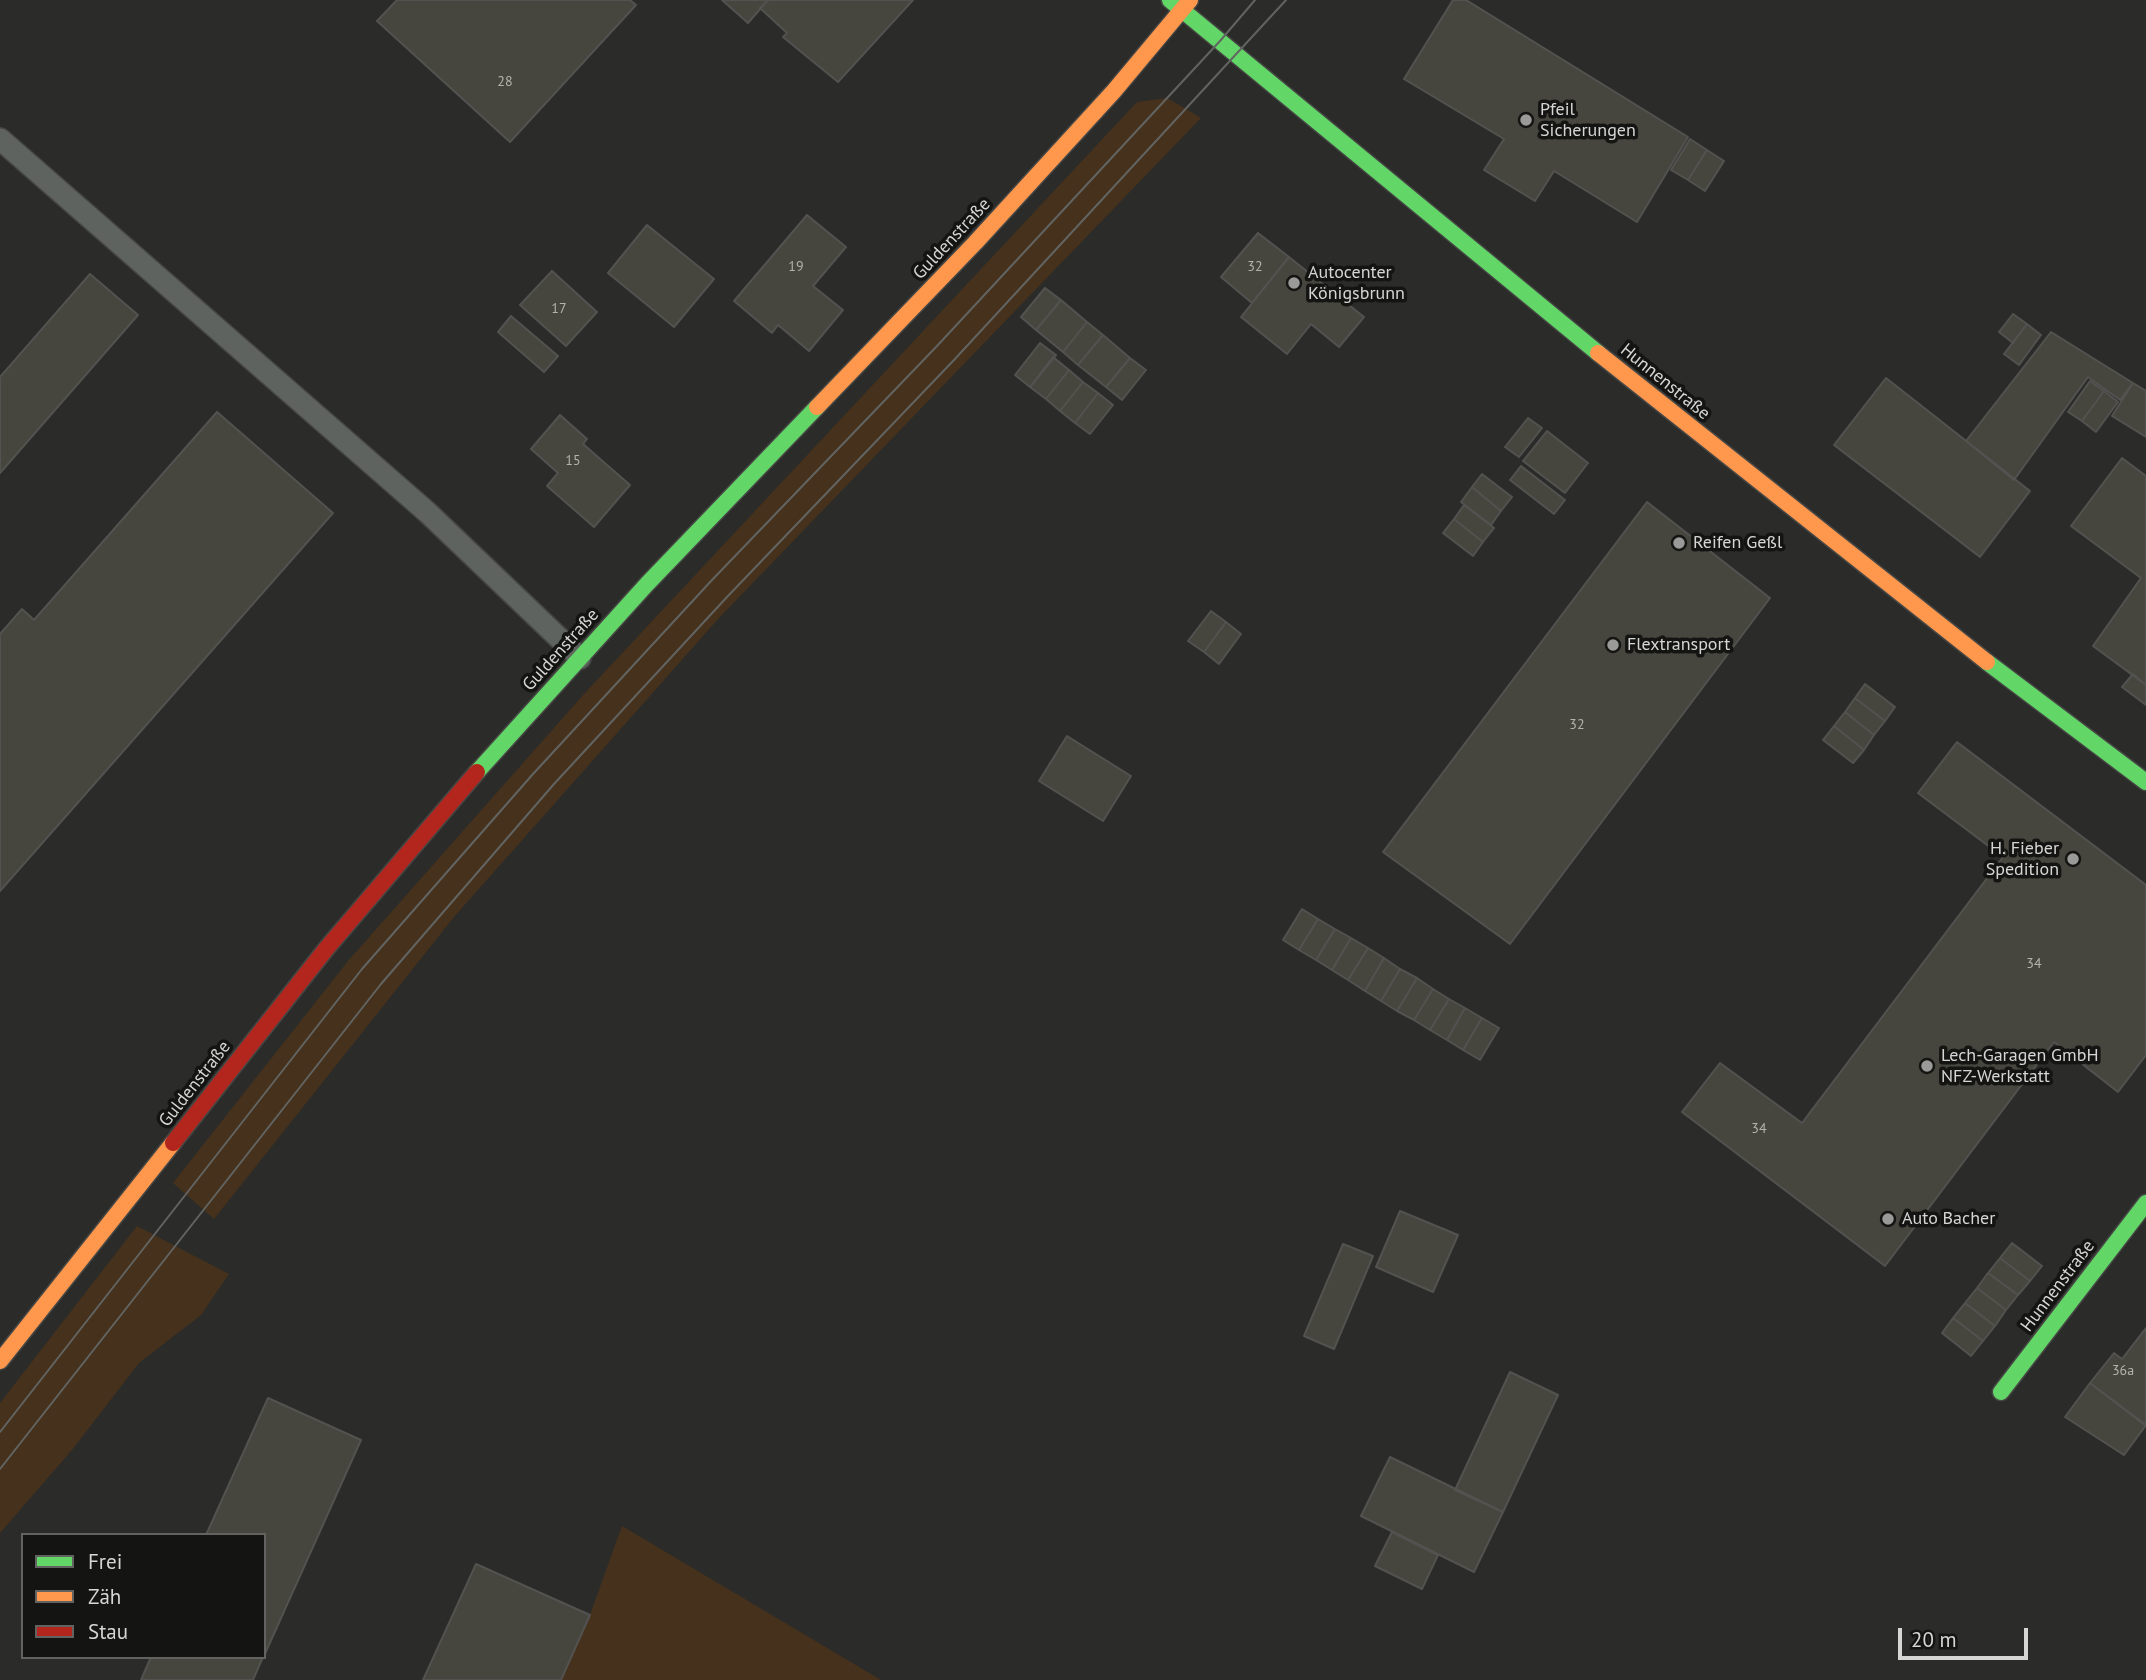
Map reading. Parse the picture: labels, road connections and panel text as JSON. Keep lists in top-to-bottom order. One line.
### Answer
{"streets":{"street":["Guldenstraße","Hunnenstraße"]},"crossings":[["Guldenstraße","Hunnenstraße"]],"places":["Pfeil Sicherungen","Autocenter Königsbrunn","Reifen Geßl","Flextransport","H. Fieber Spedition","Lech-Garagen GmbH NFZ-Werkstatt","Auto Bacher"],"house_numbers":["28","19","32","17","15","32","34","34","36a"],"legend":["Frei","Zäh","Stau"],"scale_bar":"20 m"}
